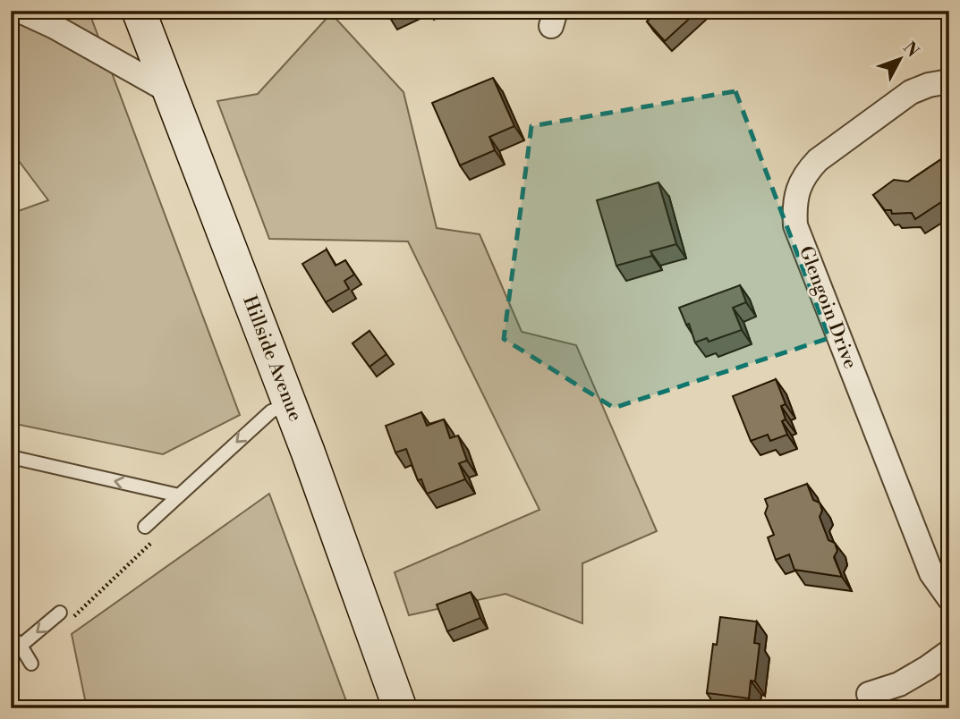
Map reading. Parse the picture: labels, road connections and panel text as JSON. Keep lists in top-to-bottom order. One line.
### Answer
{"streets":{"main road":["Hillside Avenue"],"street":["Glengoin Drive"]},"north":"top right"}
